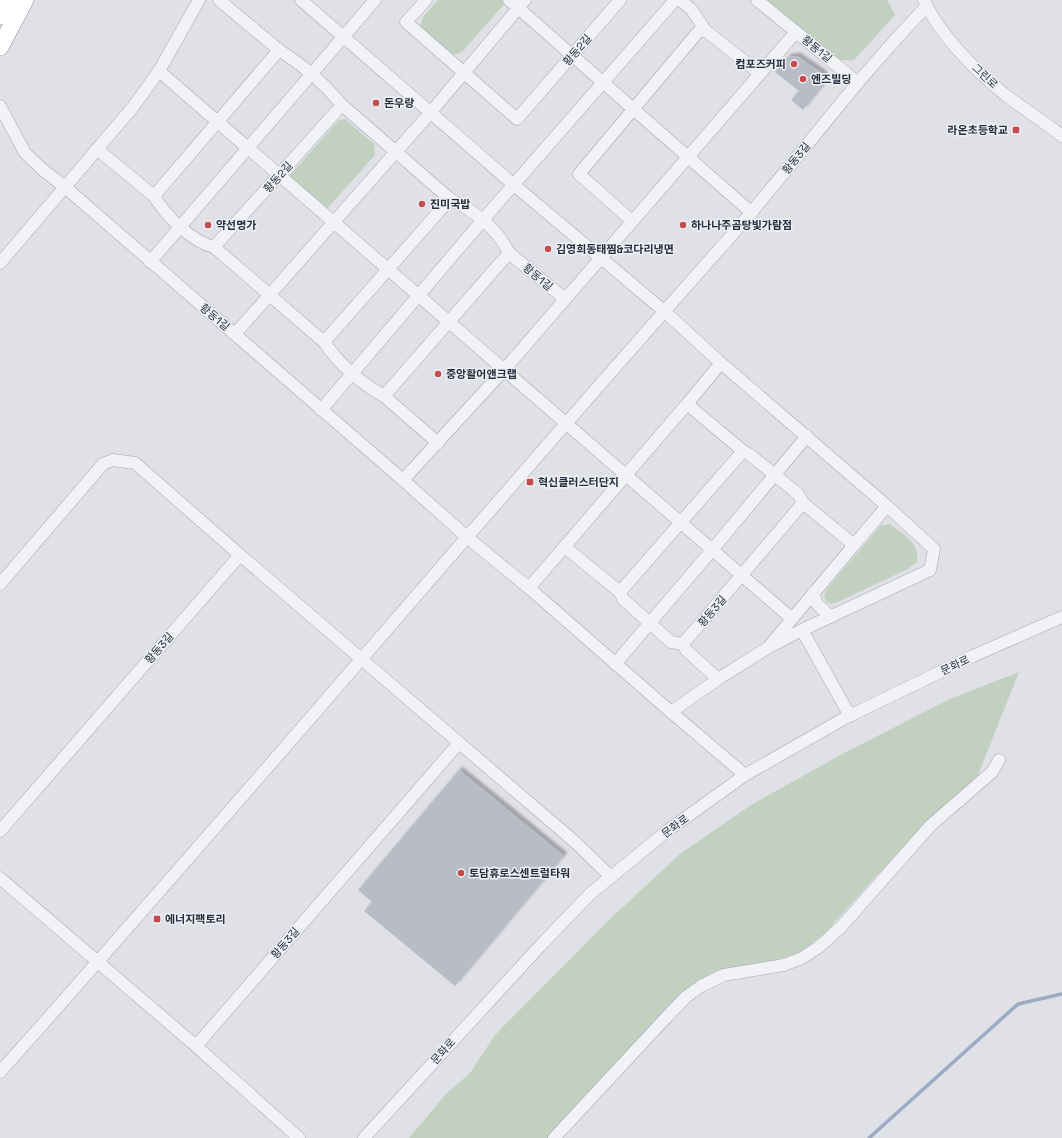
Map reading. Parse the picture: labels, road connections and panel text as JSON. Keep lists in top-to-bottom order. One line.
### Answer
{"streets":{"street":["황동1길","황동2길","그린로","황동3길","문화로"]},"crossings":[["황동1길","황동3길"],["그린로","황동3길"]],"places":{"other":["컴포즈커피","엔즈빌딩","돈우랑","진미국밥","약선명가","하나나주곰탕빛가람점","김영희동태찜&코다리냉면","중앙활어앤크랩","토담휴로스센트럴타워"],"transit":["라온초등학교","혁신클러스터단지","에너지팩토리"]}}
